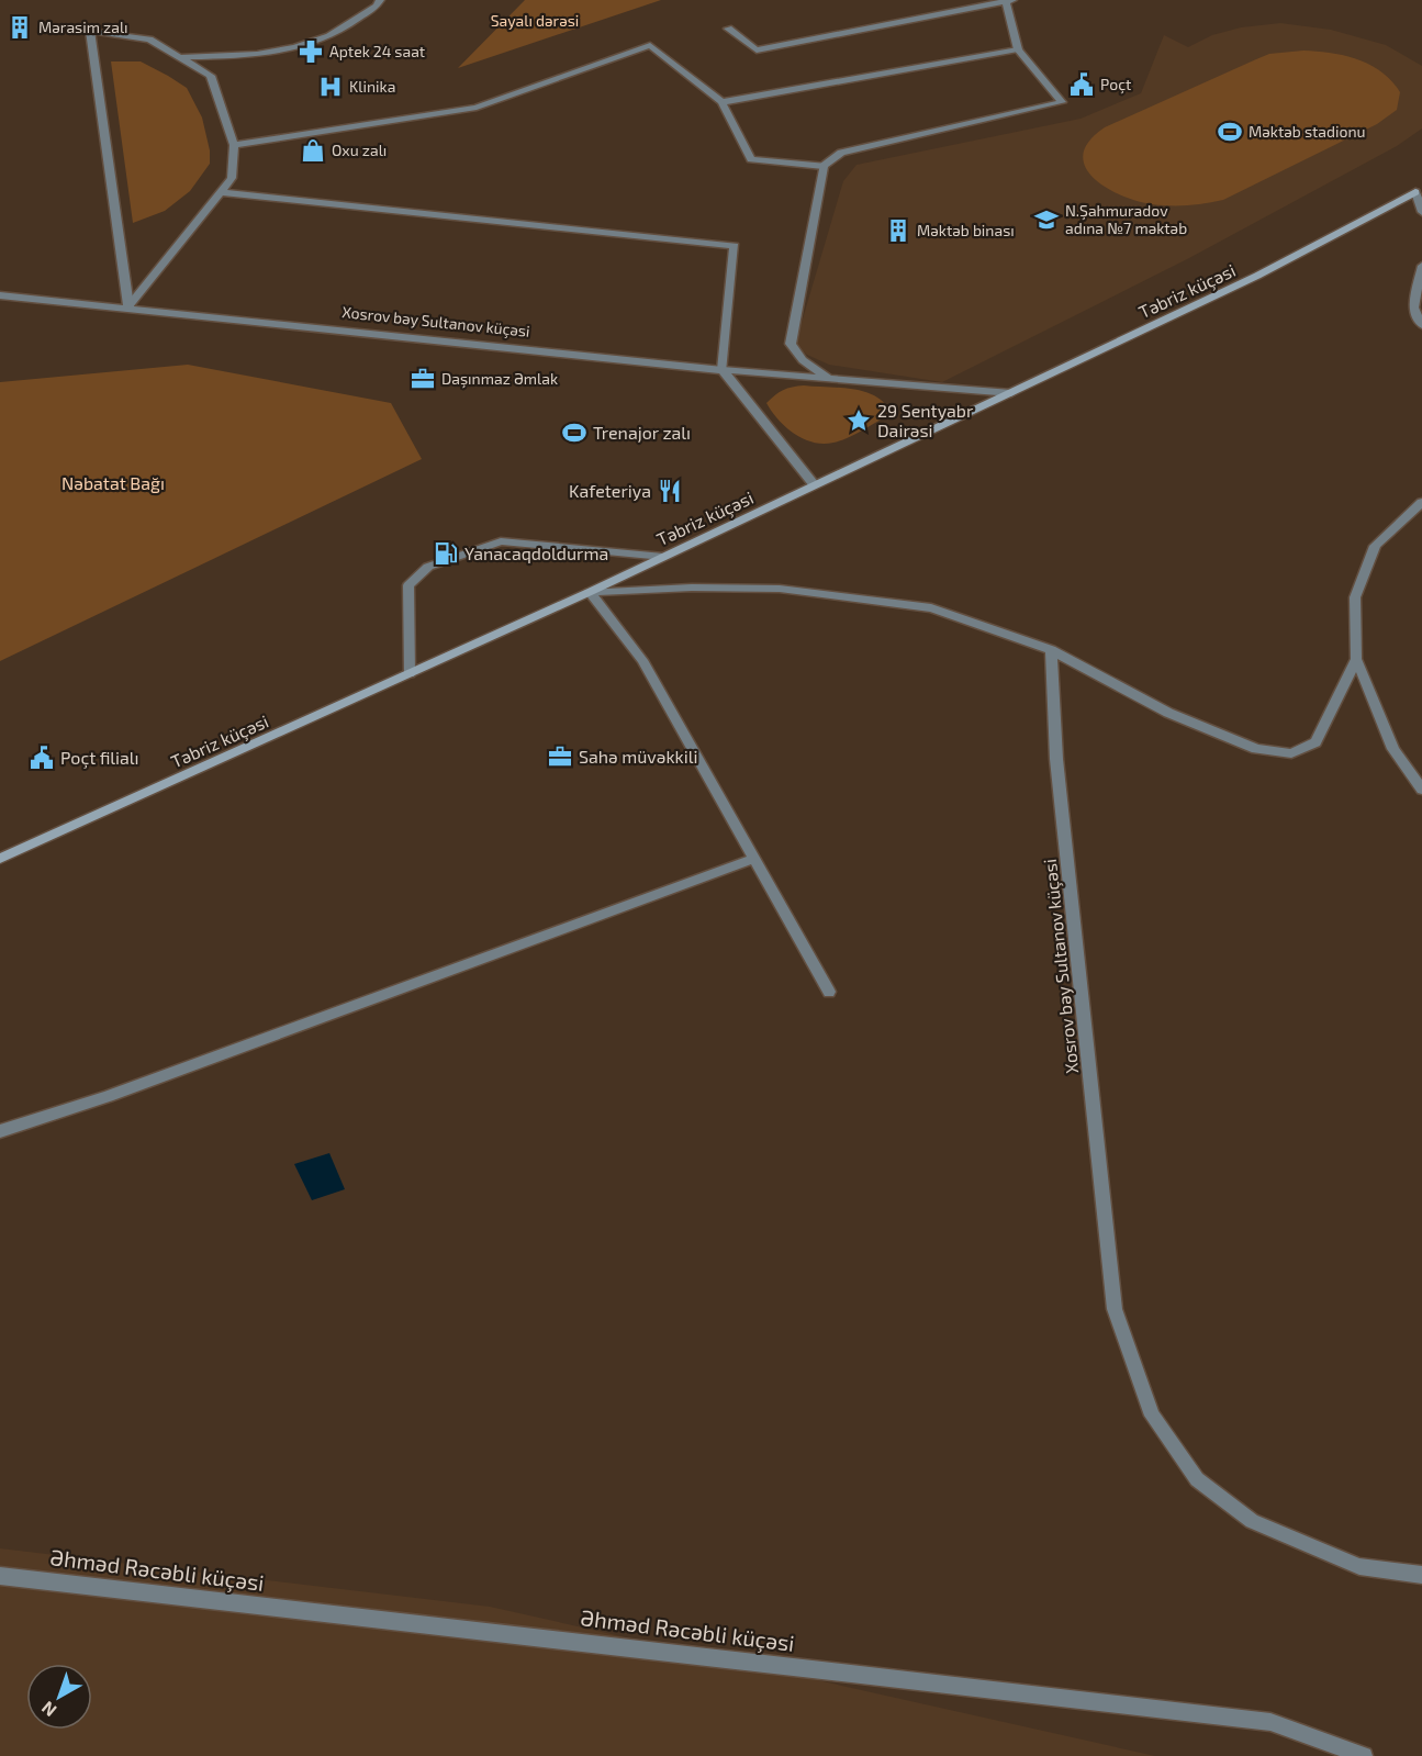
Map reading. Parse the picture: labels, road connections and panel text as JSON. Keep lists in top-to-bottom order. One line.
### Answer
{"streets":{"main road":["Təbriz küçəsi"],"street":["Xosrov bəy Sultanov küçəsi","Əhməd Rəcəbli küçəsi"]},"crossings":[["Təbriz küçəsi","Xosrov bəy Sultanov küçəsi"]],"parks":["Sayalı dərəsi","Nəbatat Bağı"],"places":{"building":["Mərasim zalı","Məktəb binası"],"pharmacy":["Aptek 24 saat"],"public building":["Poçt","Poçt filialı"],"hospital":["Klinika"],"sports":["Məktəb stadionu","Trenajor zalı"],"shop":["Oxu zalı"],"school or university":["N.Şahmuradov adına №7 məktəb"],"office":["Daşınmaz Əmlak","Sahə müvəkkili"],"place":["29 Sentyabr Dairəsi"],"restaurant":["Kafeteriya"],"fuel station":["Yanacaqdoldurma"]},"north":"bottom left"}
